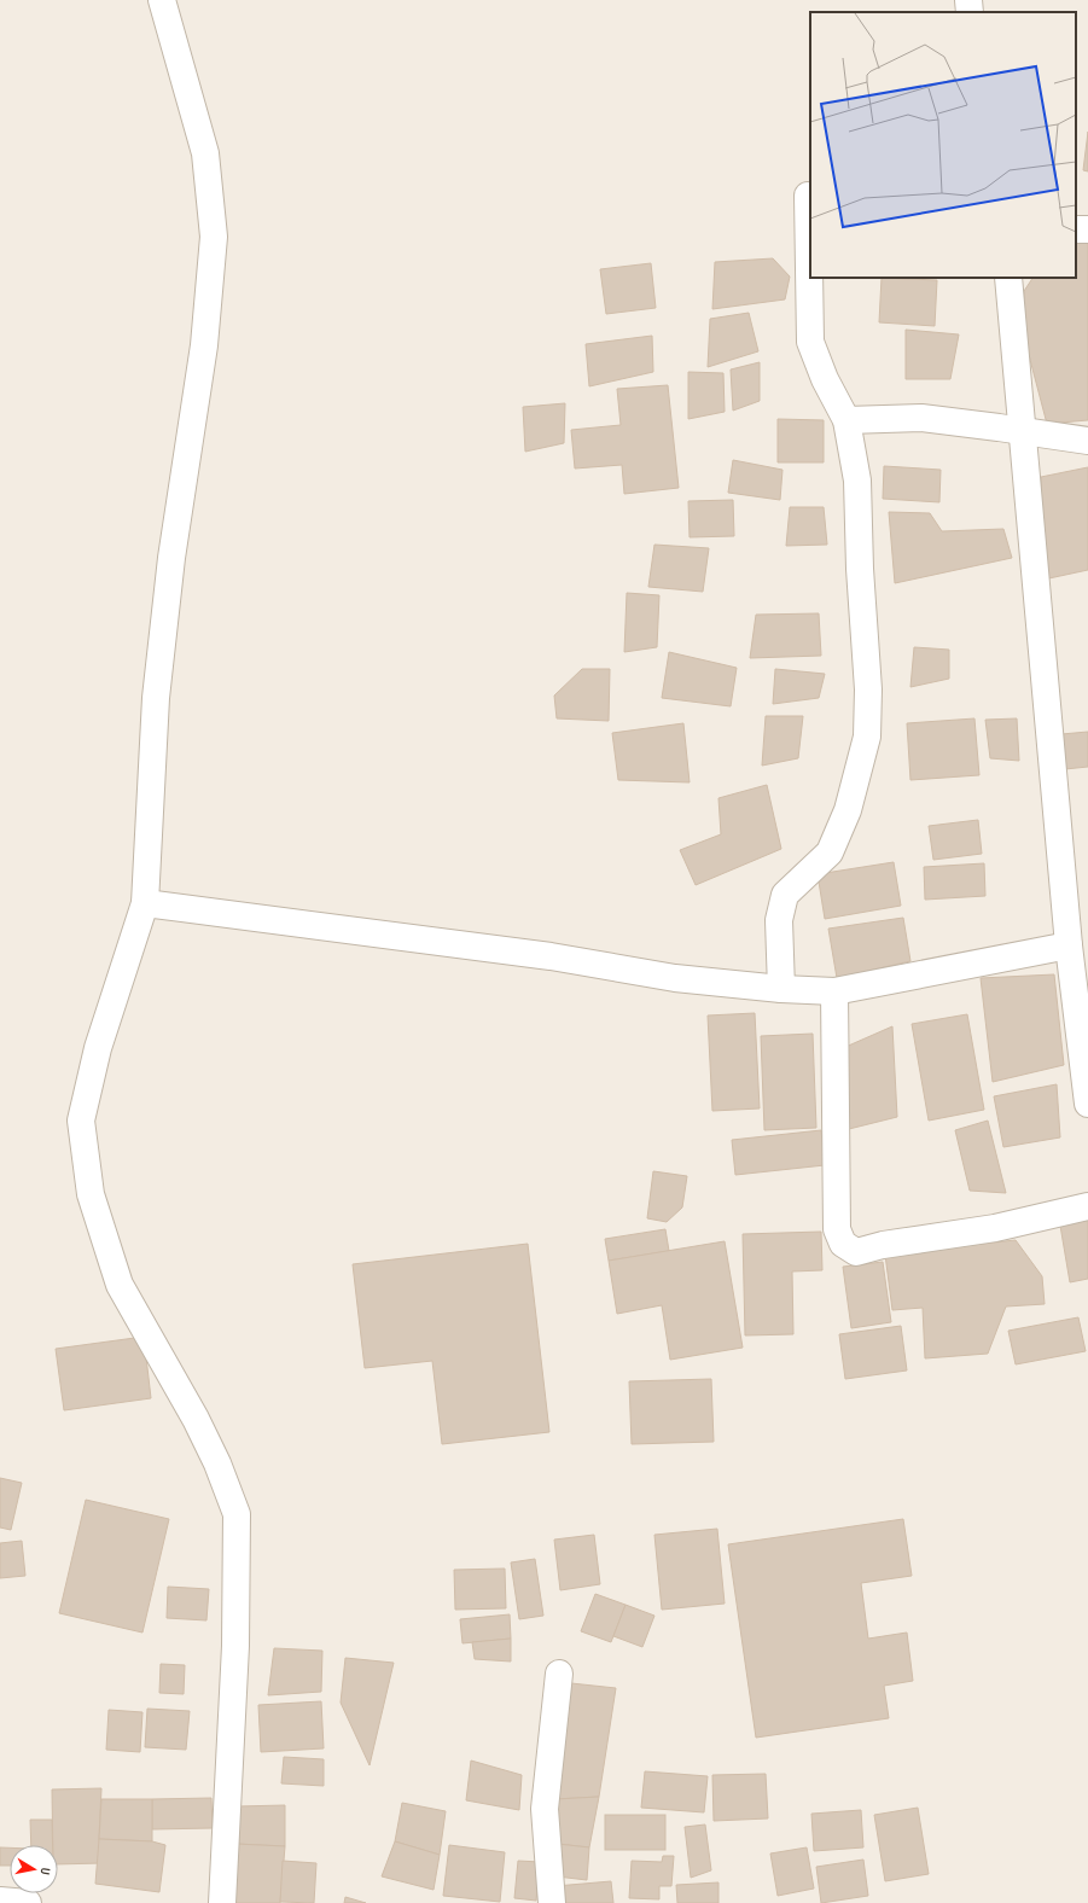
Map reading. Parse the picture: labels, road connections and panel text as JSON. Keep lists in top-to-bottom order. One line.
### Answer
{"north":"right"}
